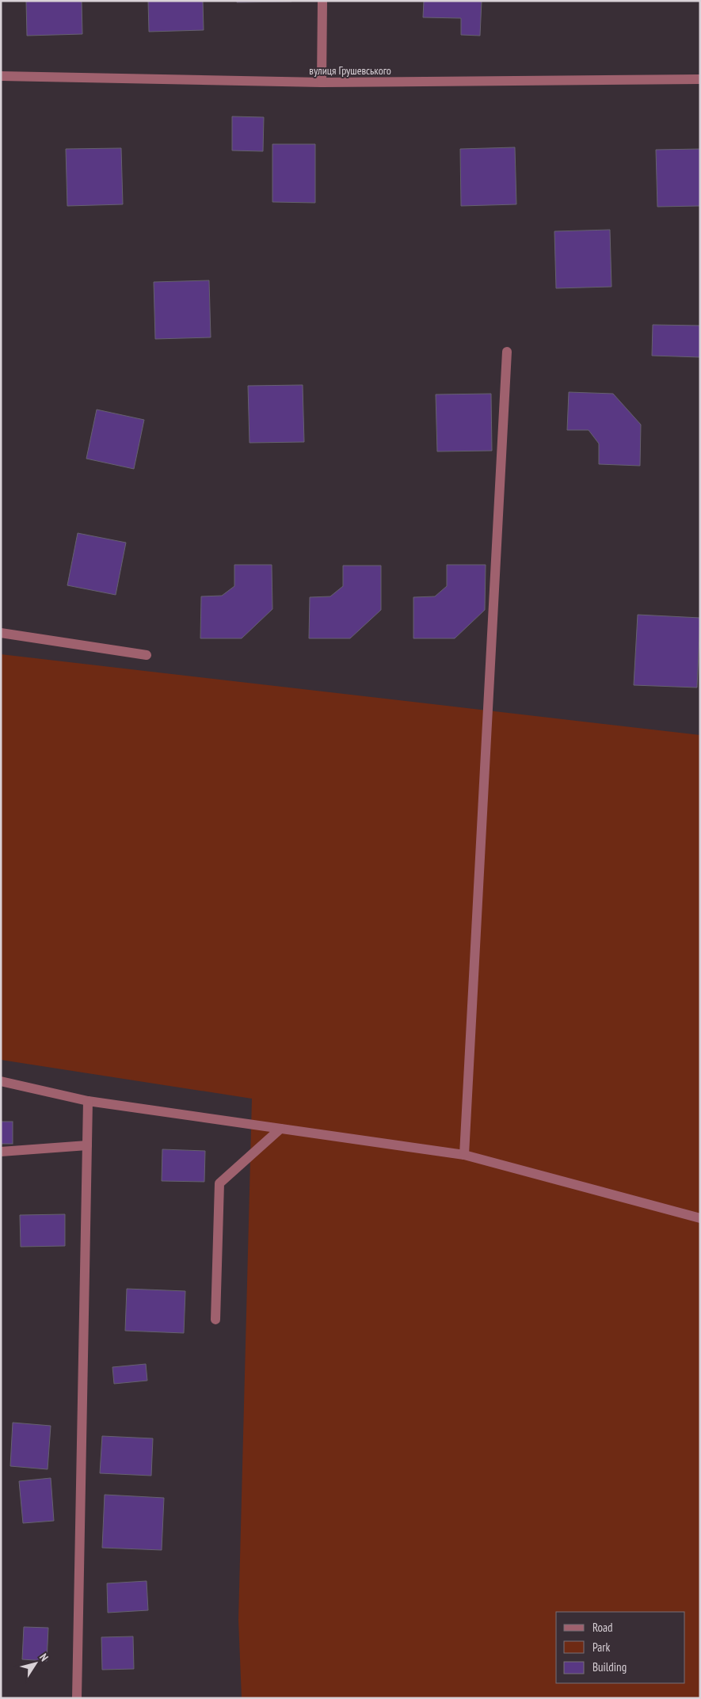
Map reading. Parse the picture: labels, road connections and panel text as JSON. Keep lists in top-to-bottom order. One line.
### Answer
{"streets":{"street":["вулиця Грушевського"]},"legend":["Road","Park","Building"],"north":"top right"}
